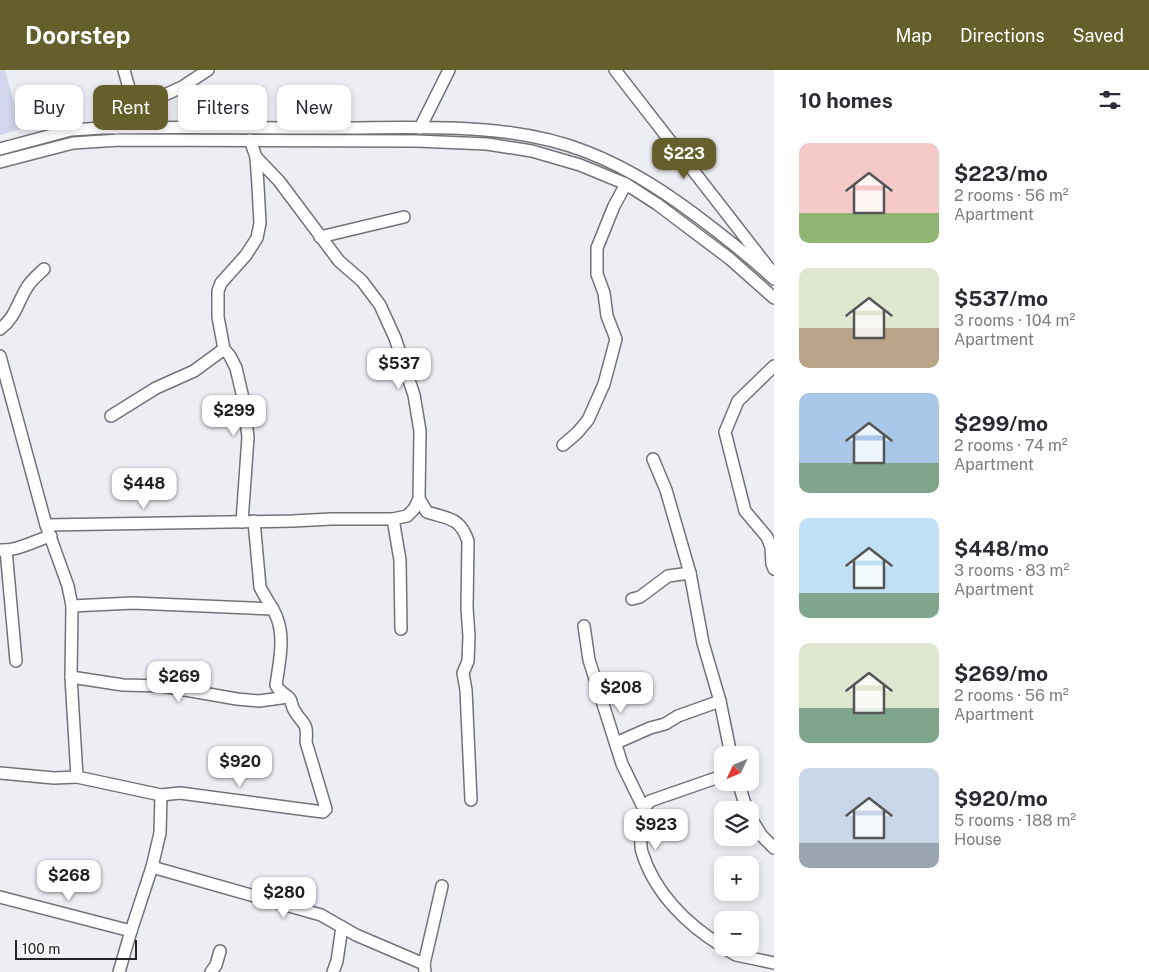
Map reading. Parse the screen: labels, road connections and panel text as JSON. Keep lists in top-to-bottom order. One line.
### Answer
{"scale_bar":"100 m","north":"bottom left","page":{"header":"Doorstep","nav":["Map","Directions","Saved"],"heading":"10 homes","chip":["Buy","Rent","Filters","New"],"list":[{"name":"$223/mo","note":"2 rooms · 56 m² · Apartment"},{"name":"$537/mo","note":"3 rooms · 104 m² · Apartment"},{"name":"$299/mo","note":"2 rooms · 74 m² · Apartment"},{"name":"$448/mo","note":"3 rooms · 83 m² · Apartment"},{"name":"$269/mo","note":"2 rooms · 56 m² · Apartment"},{"name":"$920/mo","note":"5 rooms · 188 m² · House"}],"price":["$223","$537","$299","$448","$269","$208","$920","$923","$268","$280"],"map_buttons":["+","−"],"scale":"100 m"}}
